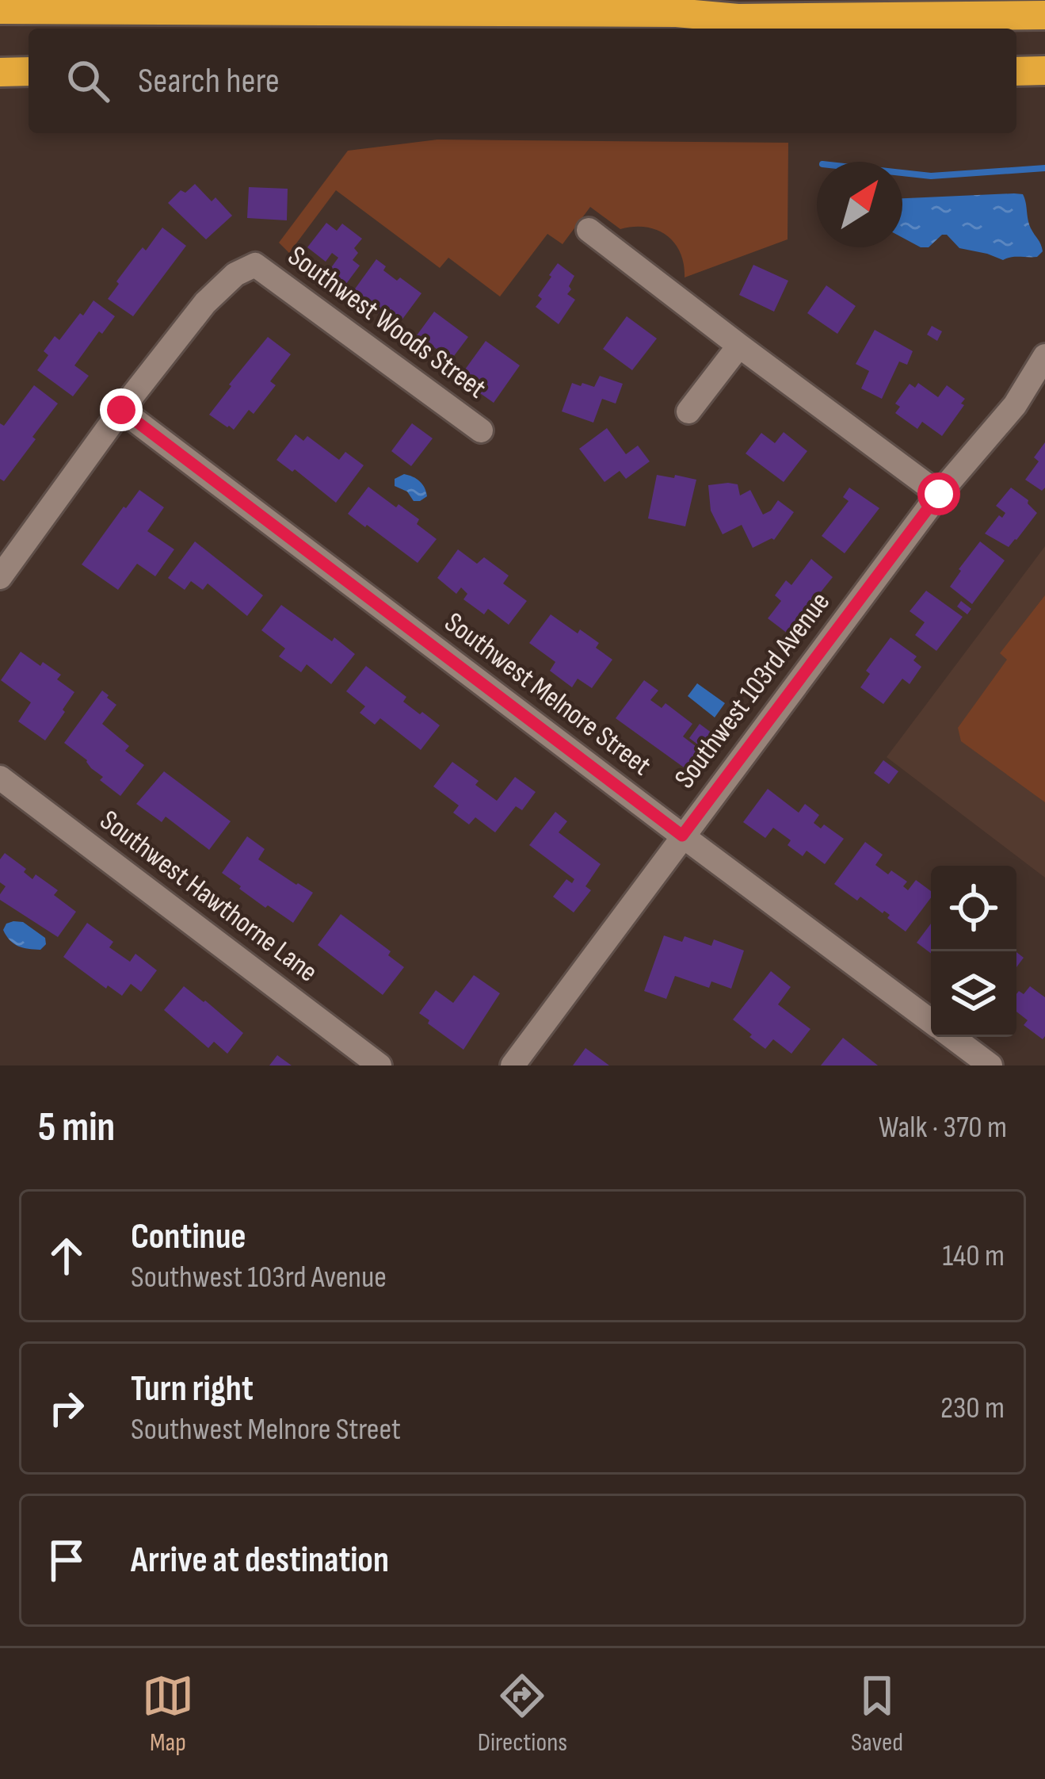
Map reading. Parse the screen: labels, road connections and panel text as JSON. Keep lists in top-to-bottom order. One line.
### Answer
{"streets":{"street":["Southwest Woods Street","Southwest 103rd Avenue","Southwest Melnore Street","Southwest Hawthorne Lane"]},"crossings":[["Southwest Woods Street","Southwest Melnore Street"],["Southwest 103rd Avenue","Southwest Melnore Street"]],"north":"top right","page":{"search":"Search here","heading":["5 min","Walk · 370 m"],"list":[["Continue","Southwest 103rd Avenue","140 m"],["Turn right","Southwest Melnore Street","230 m"],"Arrive at destination"],"nav":["Map","Directions","Saved"]}}
